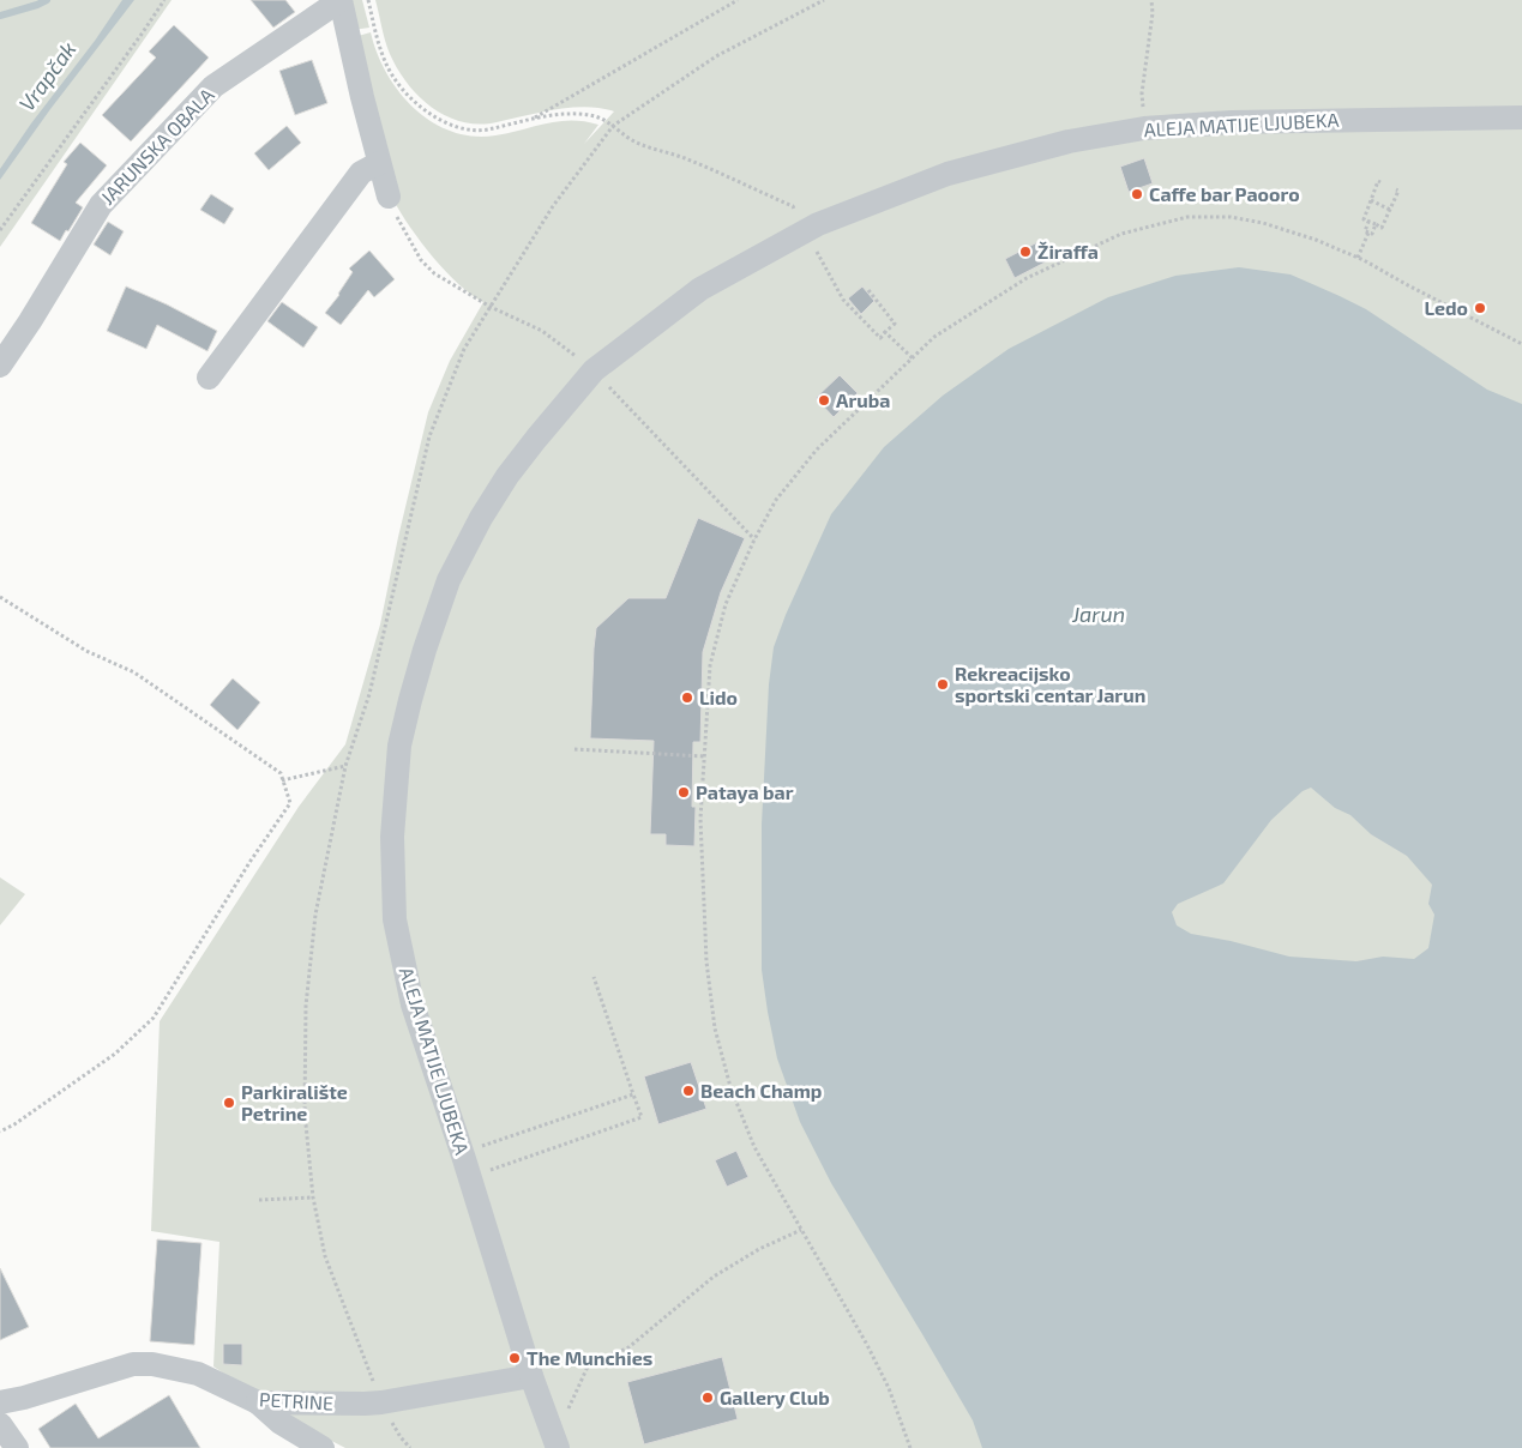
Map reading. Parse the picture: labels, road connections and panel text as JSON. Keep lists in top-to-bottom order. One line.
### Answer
{"streets":{"street":["ALEJA MATIJE LJUBEKA","JARUNSKA OBALA","PETRINE"]},"crossings":[["ALEJA MATIJE LJUBEKA","PETRINE"]],"water":["Vrapčak","Jarun"],"places":["Caffe bar Paooro","Žiraffa","Ledo","Aruba","Rekreacijsko sportski centar Jarun","Lido","Pataya bar","Beach Champ","Parkiralište Petrine","The Munchies","Gallery Club"]}
